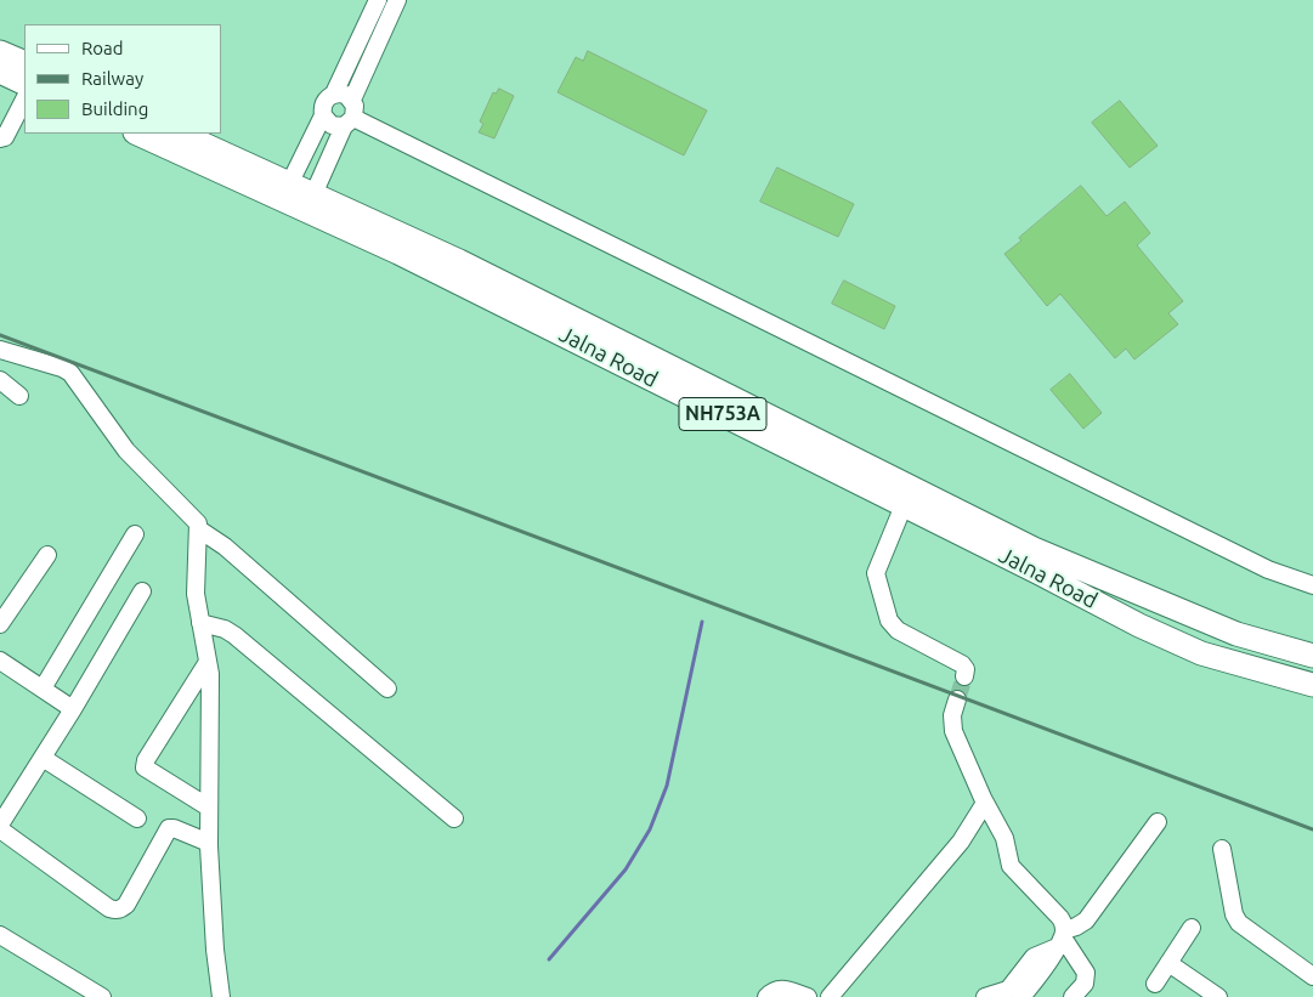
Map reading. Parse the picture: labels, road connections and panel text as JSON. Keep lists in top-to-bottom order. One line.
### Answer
{"streets":{"highway":["Jalna Road","NH753A"]},"legend":["Road","Railway","Building"]}
